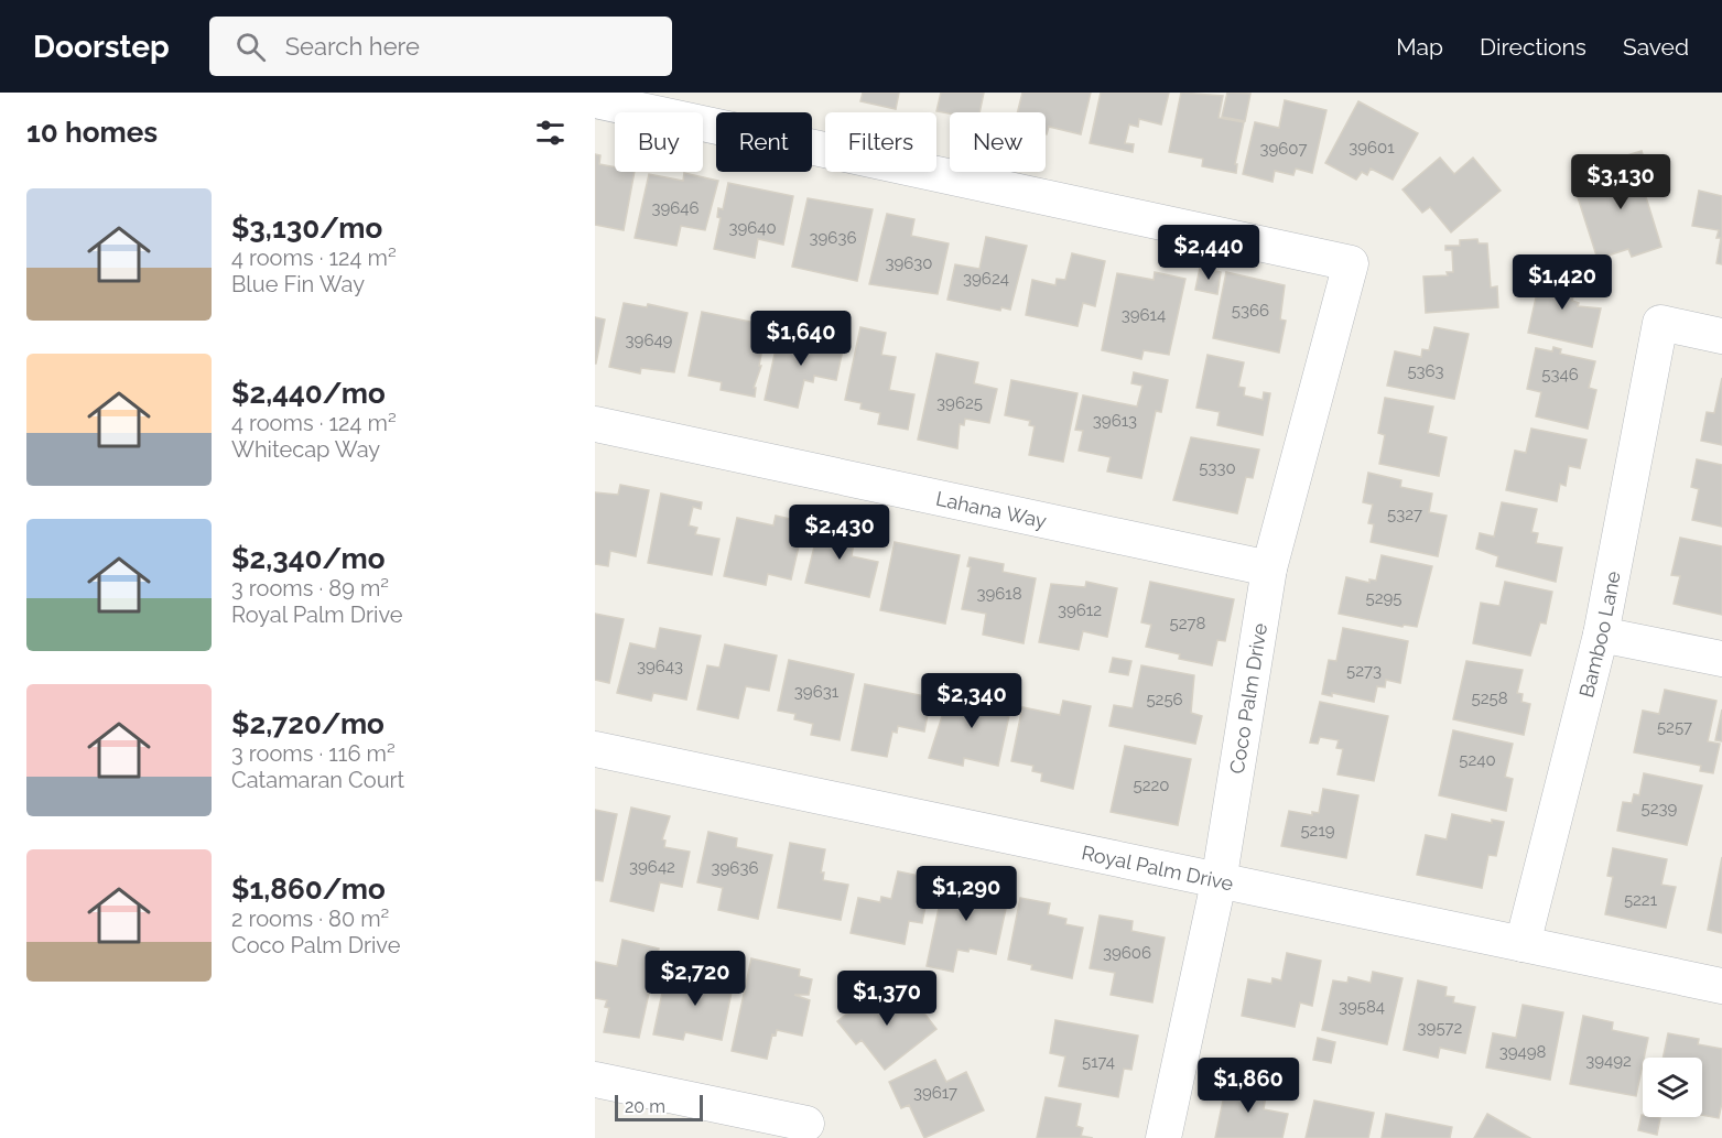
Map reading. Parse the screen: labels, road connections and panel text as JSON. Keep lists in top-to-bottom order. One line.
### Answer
{"streets":{"street":["Lahana Way","Bamboo Lane","Coco Palm Drive","Royal Palm Drive"]},"crossings":[["Lahana Way","Coco Palm Drive"],["Bamboo Lane","Royal Palm Drive"],["Coco Palm Drive","Royal Palm Drive"]],"house_numbers":["39601","39607","39646","39640","39636","39630","39624","5366","39614","39649","5363","5346","39625","39613","5330","5327","39618","5295","39612","5278","39643","5273","39631","5258","5256","5257","5240","5220","5239","5219","39642","39636","5221","39606","39584","39572","39498","39492","5174","39617"],"scale_bar":"20 m","page":{"header":"Doorstep","search":"Search here","nav":["Map","Directions","Saved"],"heading":"10 homes","chip":["Buy","Rent","Filters","New"],"price":["$3,130","$2,440","$1,420","$1,640","$2,430","$2,340","$1,290","$2,720","$1,370","$1,860"],"list":[{"name":"$3,130/mo","note":"4 rooms · 124 m² · Blue Fin Way"},{"name":"$2,440/mo","note":"4 rooms · 124 m² · Whitecap Way"},{"name":"$2,340/mo","note":"3 rooms · 89 m² · Royal Palm Drive"},{"name":"$2,720/mo","note":"3 rooms · 116 m² · Catamaran Court"},{"name":"$1,860/mo","note":"2 rooms · 80 m² · Coco Palm Drive"}],"scale":"20 m"}}
